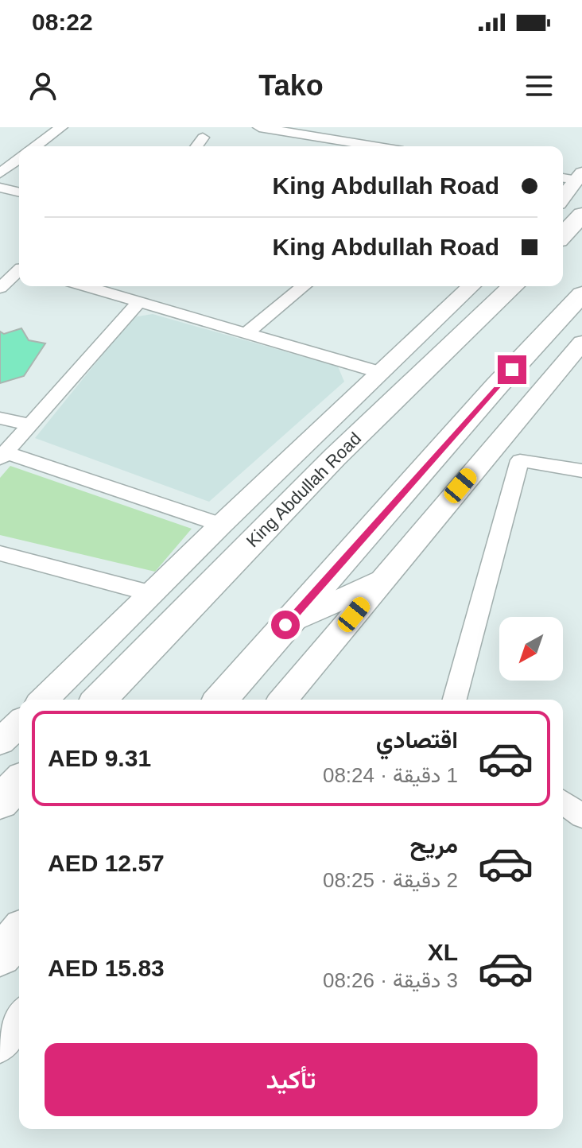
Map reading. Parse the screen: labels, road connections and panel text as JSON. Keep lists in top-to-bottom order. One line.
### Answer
{"streets":{"main road":["King Abdullah Road"]},"north":"bottom left","page":{"status":"08:22","header":"Tako","banner":["King Abdullah Road","King Abdullah Road"],"list":[{"name":"اقتصادي","note":"1 دقيقة · 08:24","value":"AED 9.31"},{"name":"مريح","note":"2 دقيقة · 08:25","value":"AED 12.57"},{"name":"XL","note":"3 دقيقة · 08:26","value":"AED 15.83"}],"buttons":"تأكيد"}}
